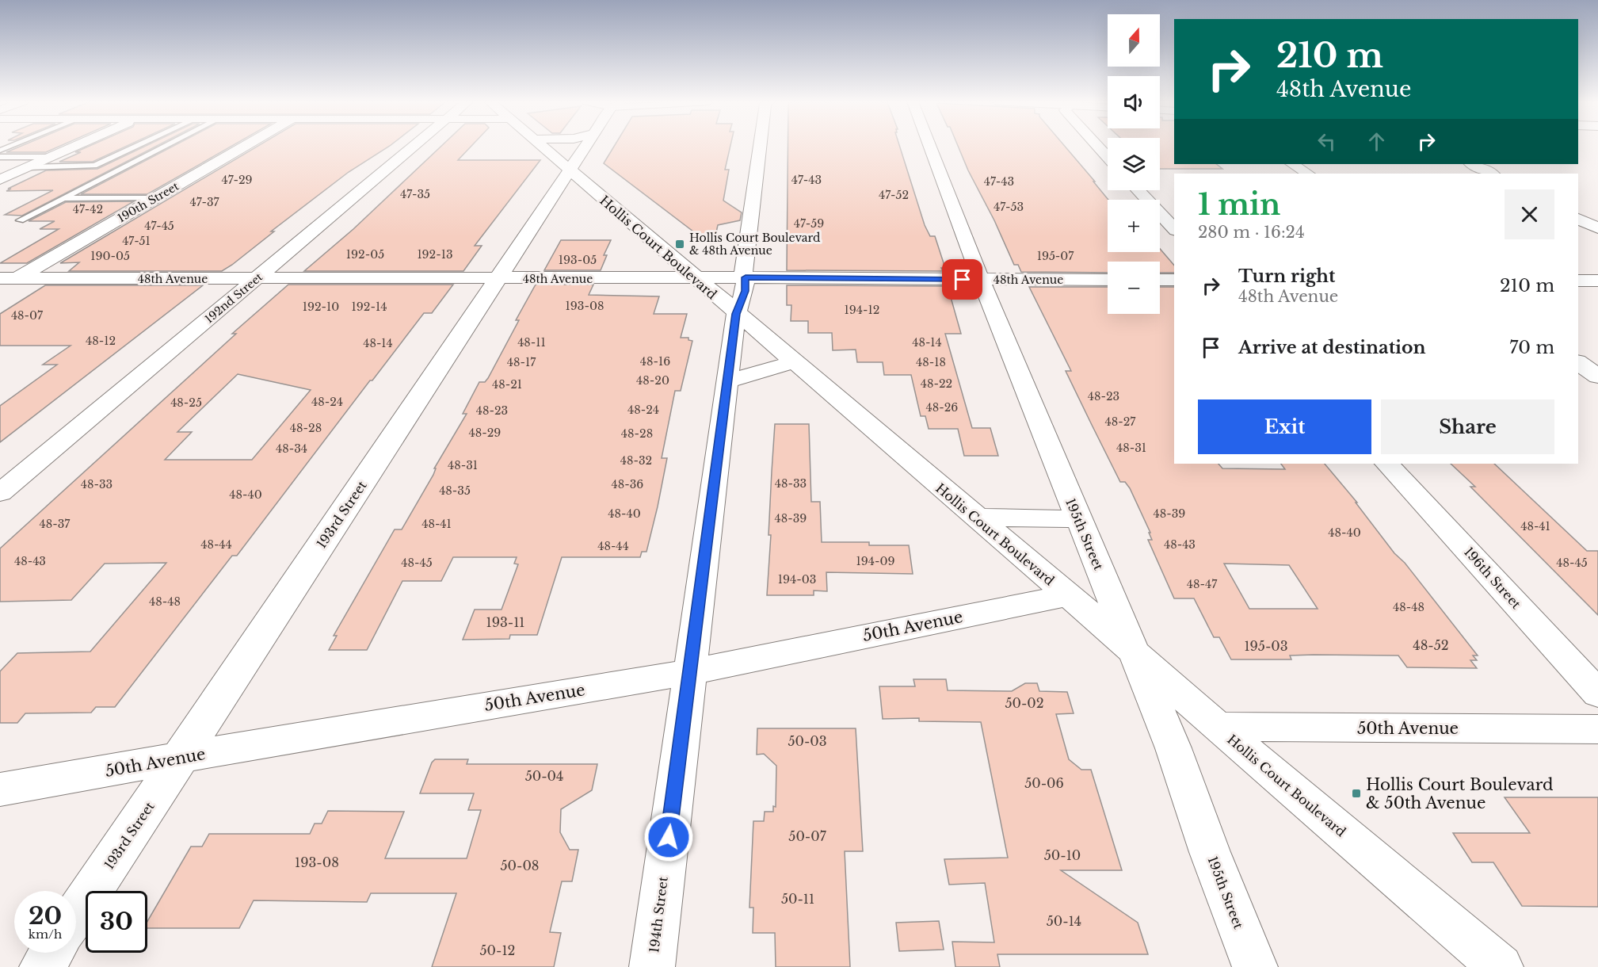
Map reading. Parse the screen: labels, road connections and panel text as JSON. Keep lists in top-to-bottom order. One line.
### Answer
{"streets":{"street":["190th Street","Hollis Court Boulevard","48th Avenue","192nd Street","193rd Street","195th Street","196th Street","50th Avenue","194th Street"]},"crossings":[["190th Street","48th Avenue"],["Hollis Court Boulevard","48th Avenue"],["Hollis Court Boulevard","193rd Street"],["Hollis Court Boulevard","195th Street"],["Hollis Court Boulevard","50th Avenue"],["Hollis Court Boulevard","194th Street"],["48th Avenue","192nd Street"],["48th Avenue","193rd Street"],["48th Avenue","195th Street"],["48th Avenue","194th Street"],["193rd Street","50th Avenue"],["50th Avenue","194th Street"]],"places":{"transit":["Hollis Court Boulevard & 48th Avenue","Hollis Court Boulevard & 50th Avenue"]},"house_numbers":["47-29","47-43","47-43","47-35","47-52","47-37","47-53","47-42","47-59","47-45","47-51","192-05","192-13","190-05","195-07","193-05","193-08","192-10","192-14","194-12","48-07","48-12","48-11","48-14","48-14","48-16","48-17","48-18","48-20","48-22","48-21","48-23","48-24","48-25","48-26","48-24","48-23","48-27","48-28","48-29","48-28","48-31","48-34","48-32","48-31","48-33","48-33","48-36","48-35","48-40","48-40","48-39","48-39","48-37","48-41","48-41","48-40","48-44","48-43","48-44","48-43","194-09","48-45","48-45","194-03","48-47","48-48","48-48","193-11","48-52","195-03","50-02","50-03","50-04","50-06","50-07","50-10","193-08","50-08","50-11","50-14","50-12"],"north":"top","page":{"map_buttons":["+","−"],"turn":["210 m","48th Avenue"],"heading":["1 min","280 m · 16:24"],"list":[{"name":"Turn right","note":"48th Avenue","value":"210 m"},{"name":"Arrive at destination","value":"70 m"}],"buttons":["Exit","Share"],"speed":"20 km/h","limit":"30"}}
